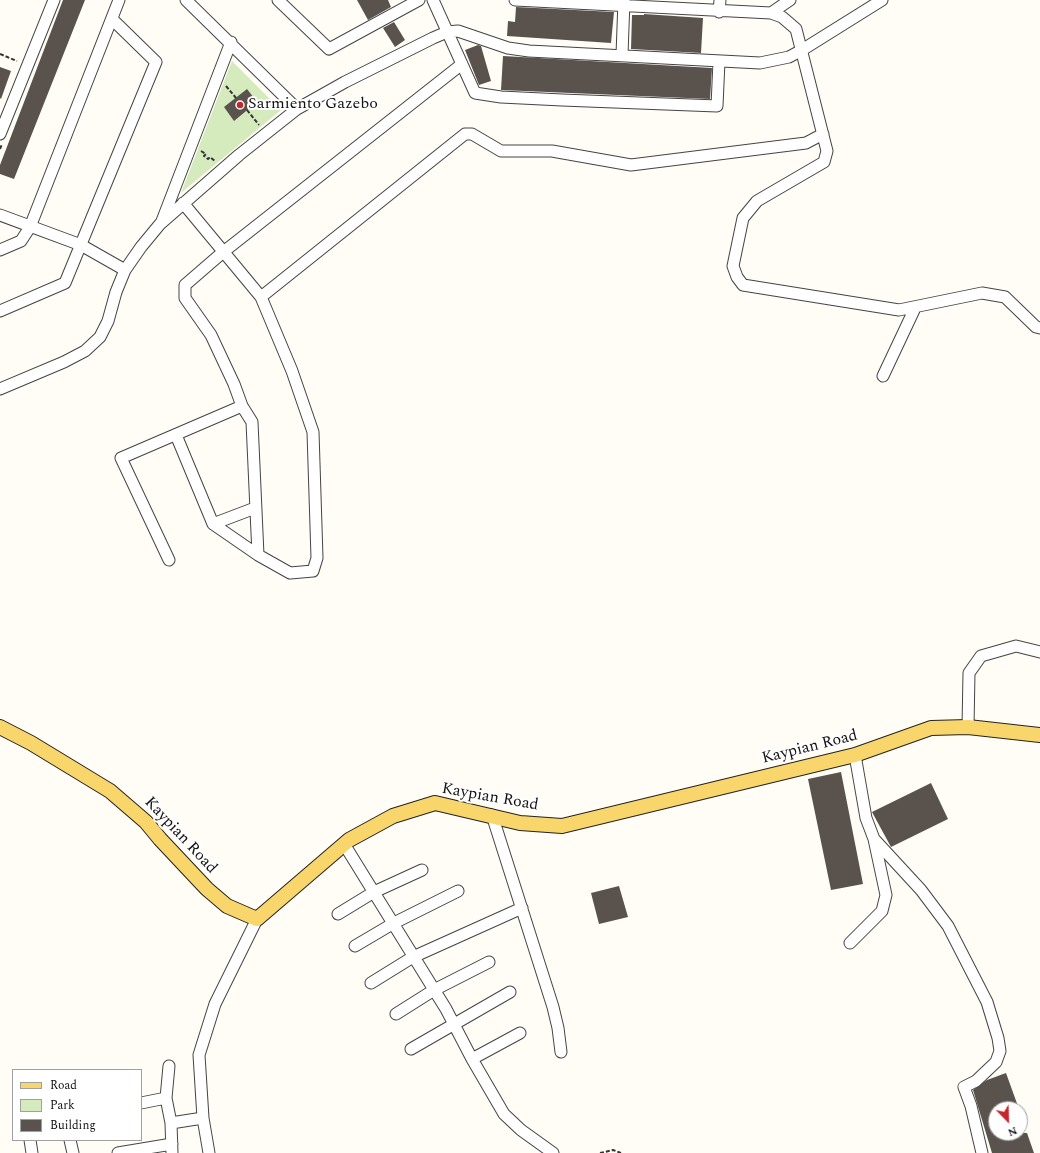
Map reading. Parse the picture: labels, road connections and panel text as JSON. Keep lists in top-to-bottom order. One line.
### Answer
{"streets":{"main road":["Kaypian Road"]},"places":["Sarmiento Gazebo"],"legend":["Road","Park","Building"],"north":"bottom right"}
